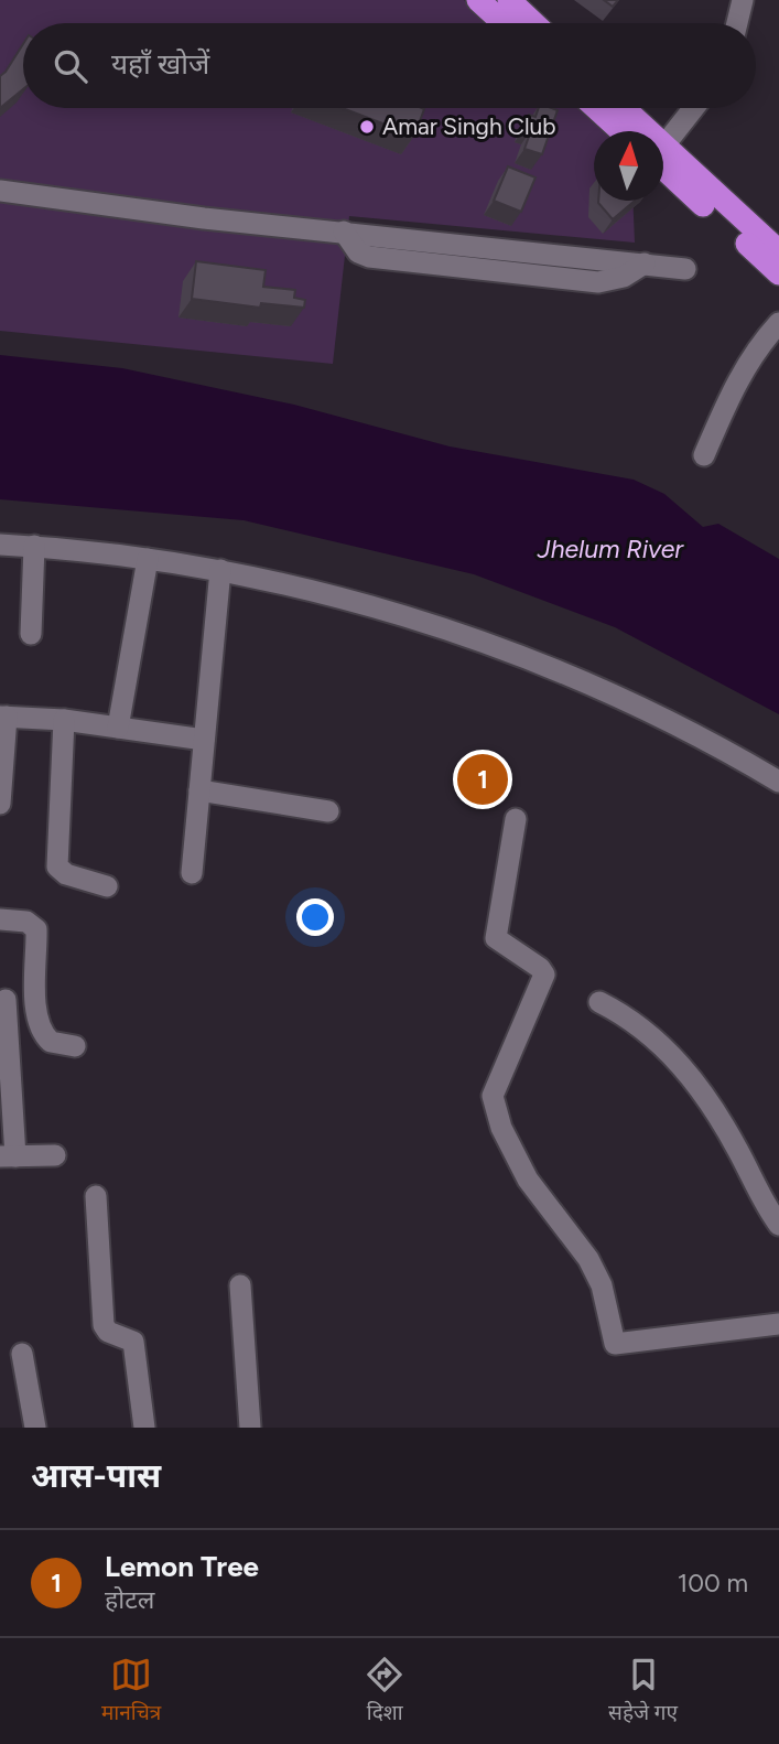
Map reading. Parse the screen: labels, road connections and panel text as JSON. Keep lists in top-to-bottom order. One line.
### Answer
{"water":["Jhelum River"],"places":["Amar Singh Club"],"north":"top","page":{"search":"यहाँ खोजें","pins":"1","heading":"आस-पास","list":[{"mark":"1","name":"Lemon Tree","note":"होटल","value":"100 m"}],"nav":["मानचित्र","दिशा","सहेजे गए"]}}
